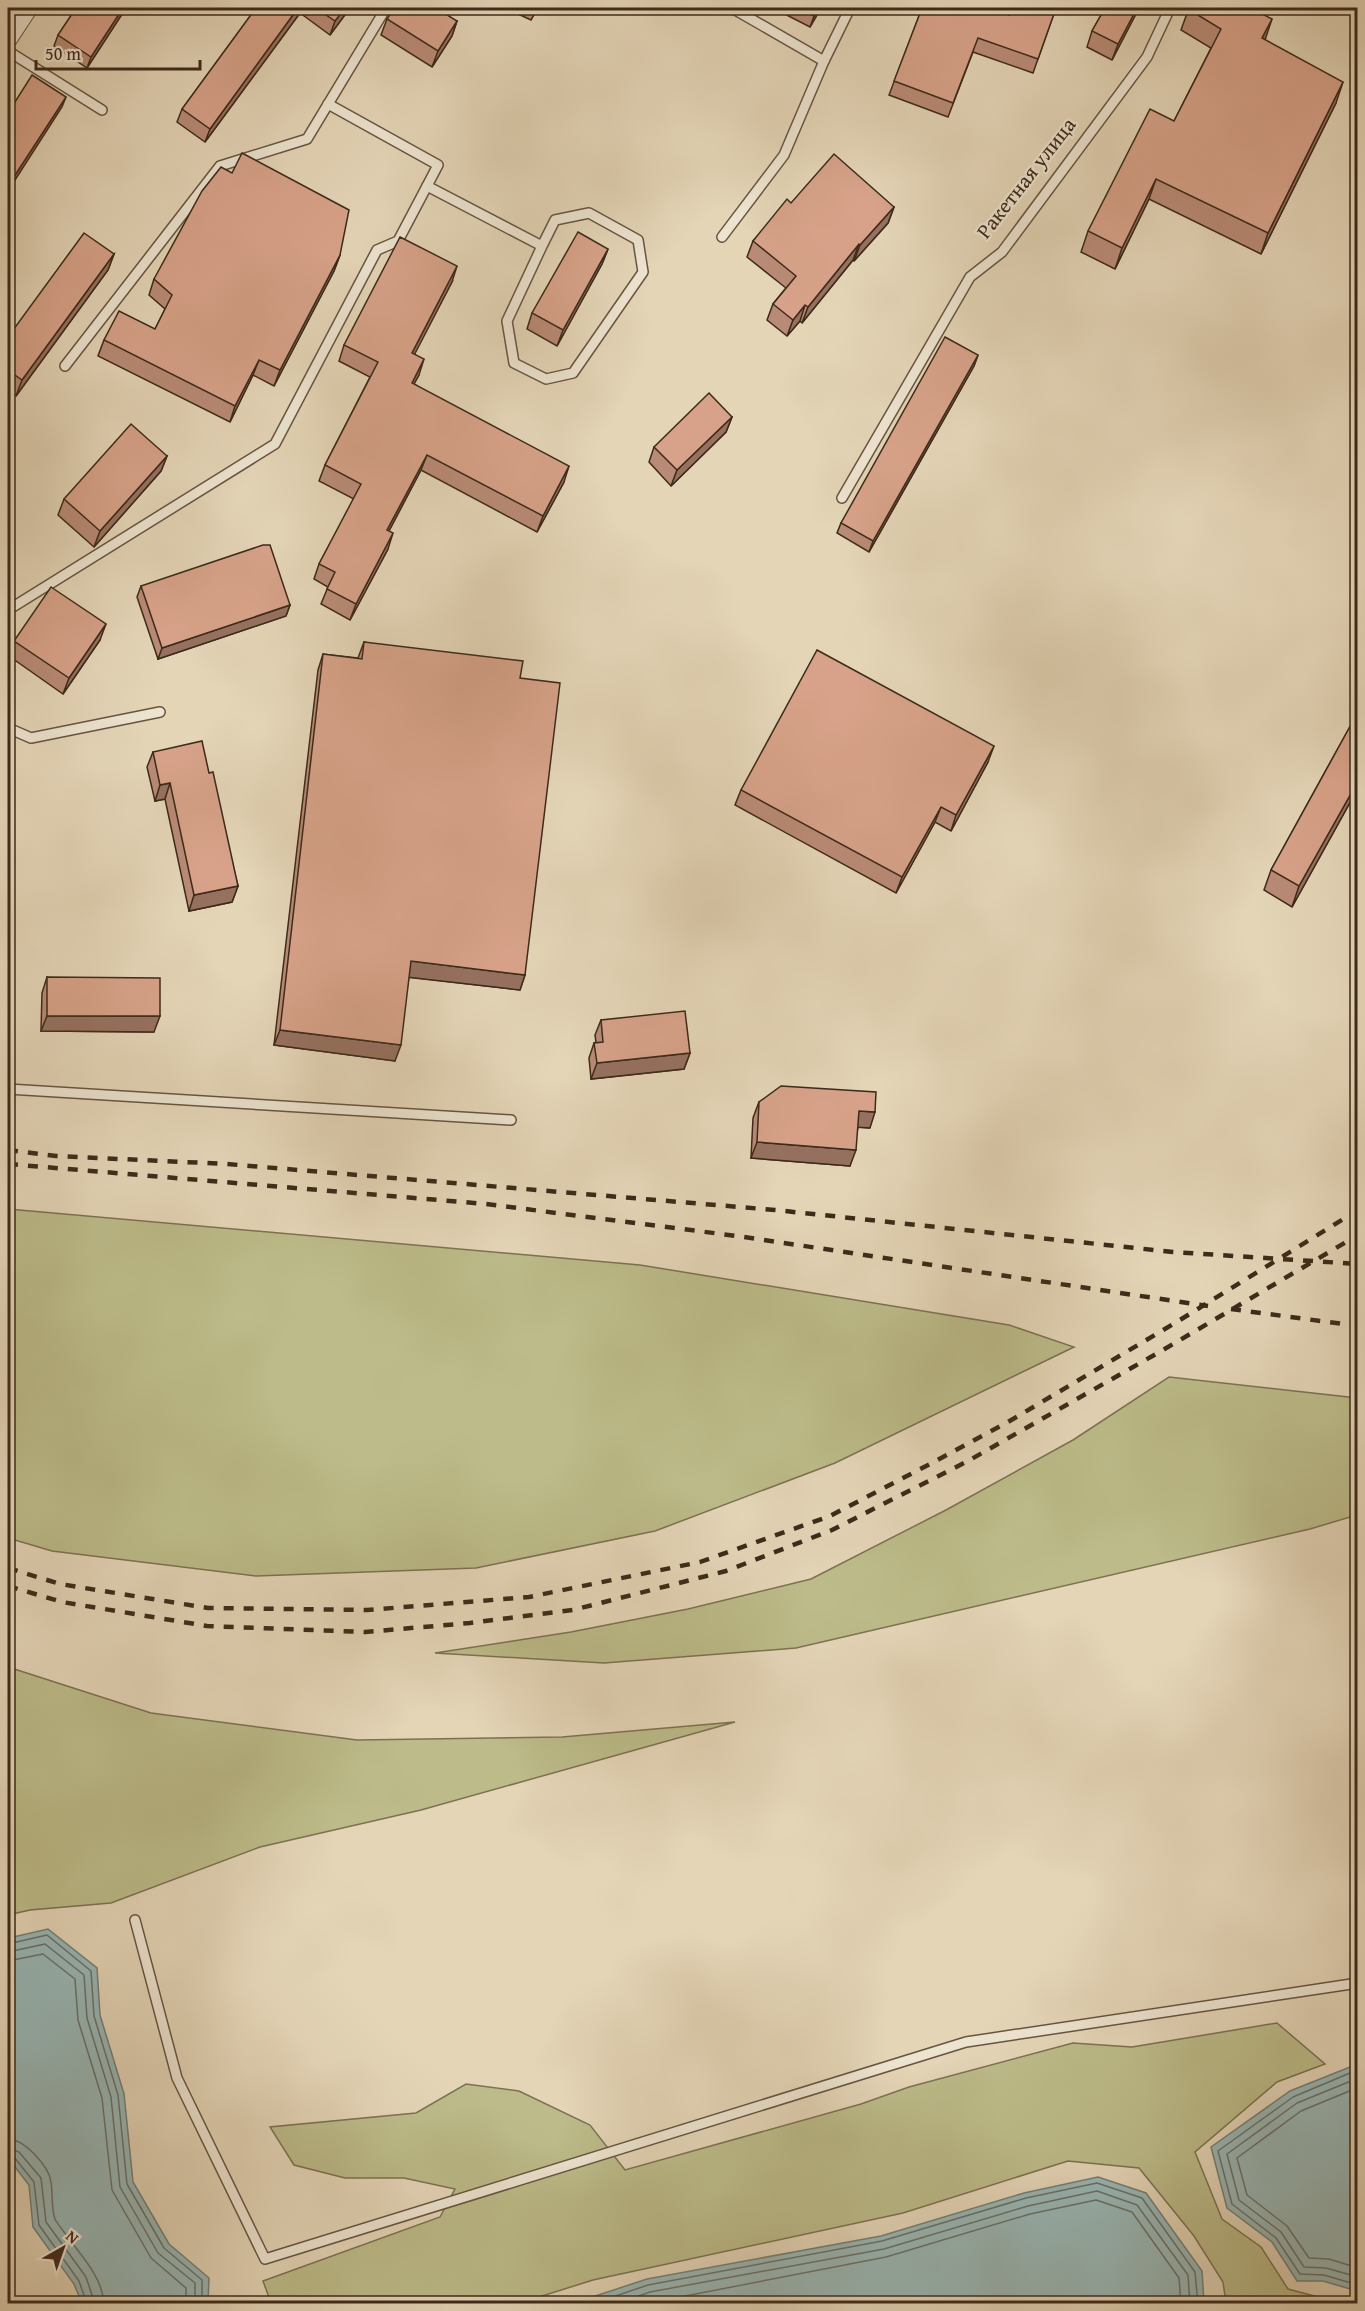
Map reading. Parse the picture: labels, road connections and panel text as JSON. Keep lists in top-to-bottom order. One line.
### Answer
{"streets":{"lane":["Ракетная улица"]},"scale_bar":"50 m","north":"top right"}
